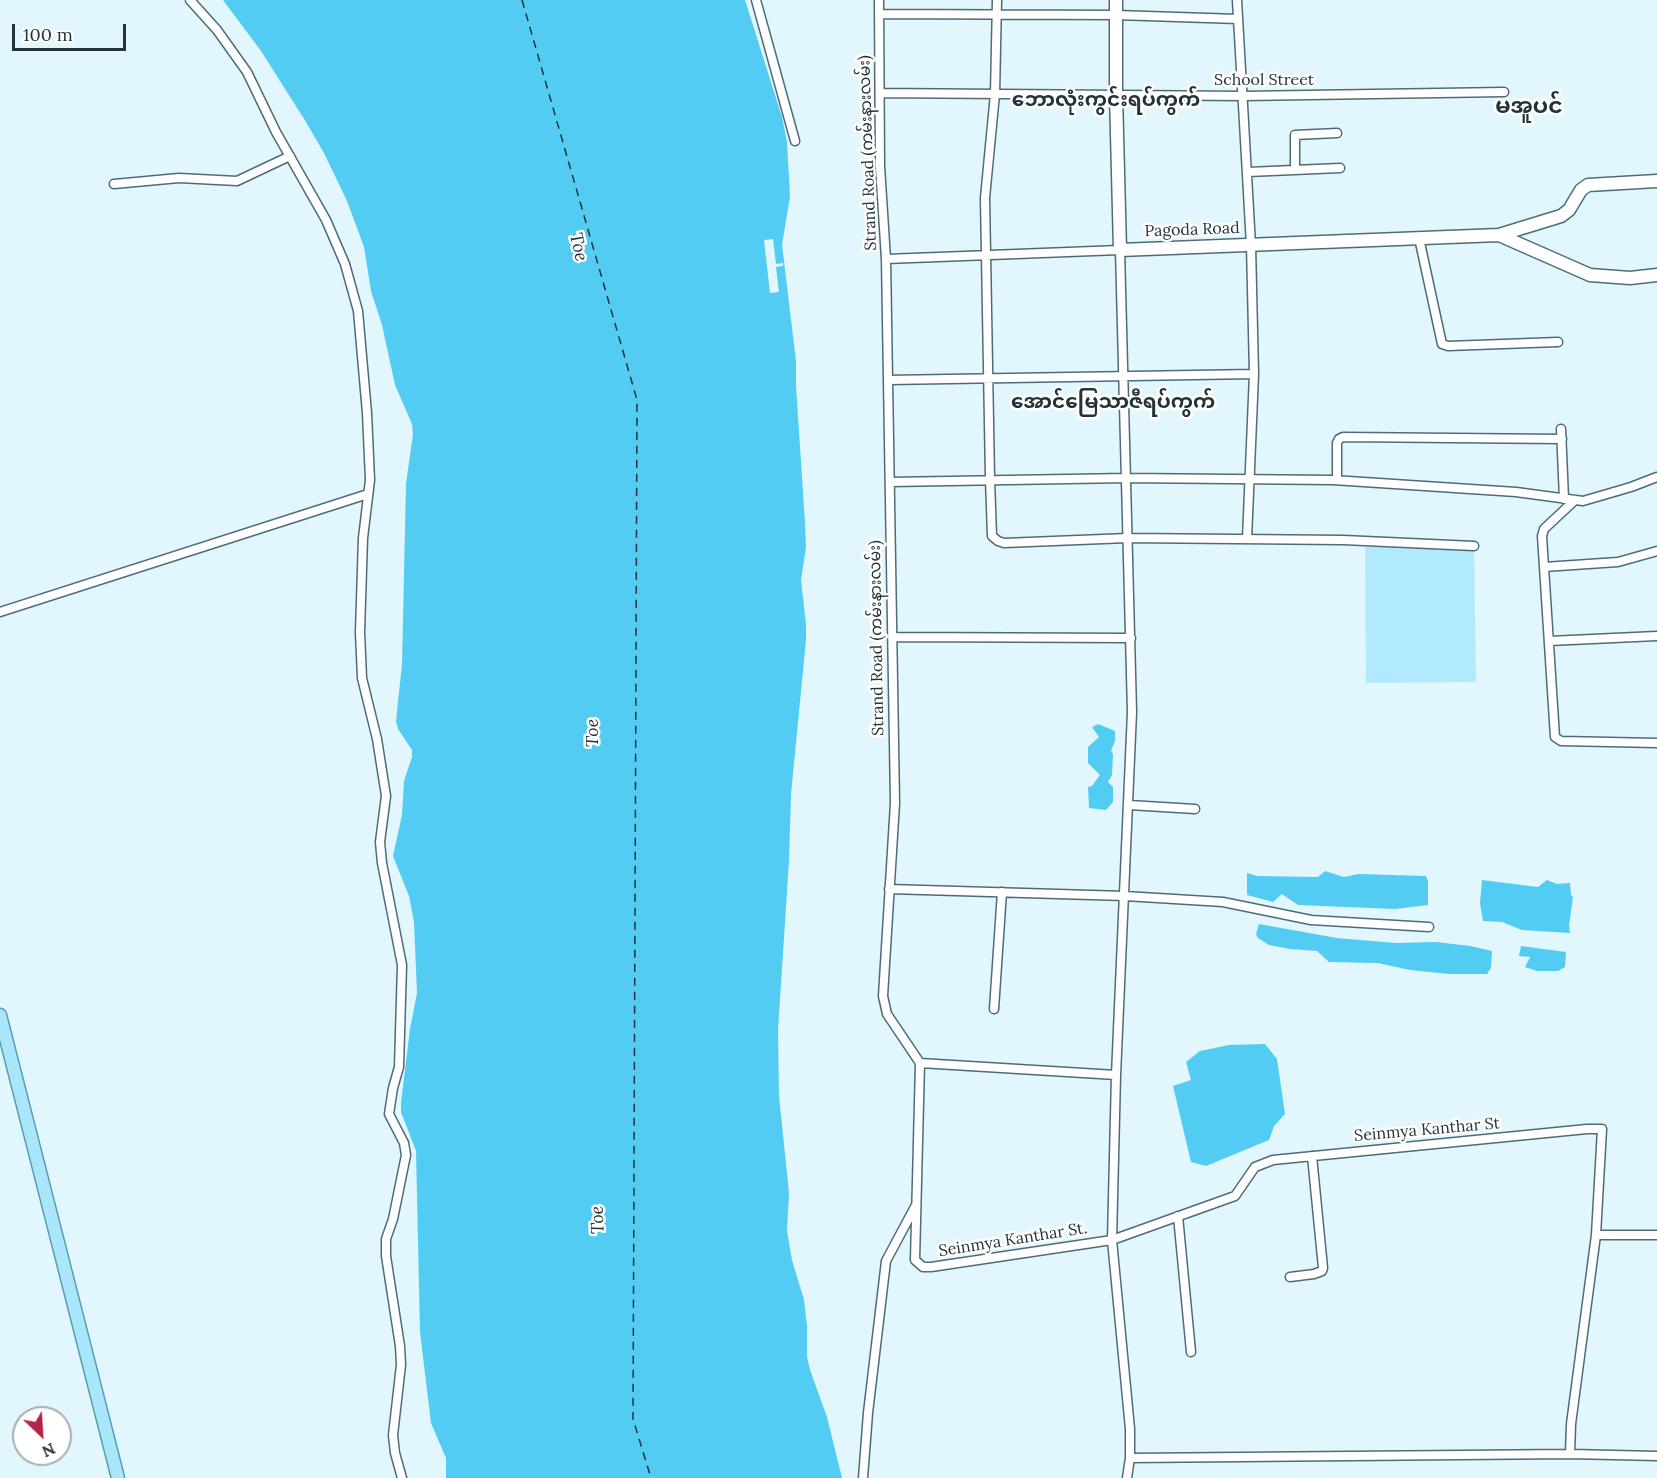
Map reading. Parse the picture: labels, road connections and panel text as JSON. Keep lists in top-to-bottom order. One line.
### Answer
{"streets":{"main road":["Pagoda Road"],"street":["School Street","Strand Road (ကမ်းနားလမ်း)","Seinmya Kanthar St","Seinmya Kanthar St."]},"crossings":[["School Street","Strand Road (ကမ်းနားလမ်း)"],["Strand Road (ကမ်းနားလမ်း)","Pagoda Road"],["Seinmya Kanthar St","Seinmya Kanthar St."]],"districts":["ဘောလုံးကွင်းရပ်ကွက်","မအူပင်","အောင်မြေသာဇီရပ်ကွက်"],"water":["Toe"],"scale_bar":"100 m","north":"bottom right"}
